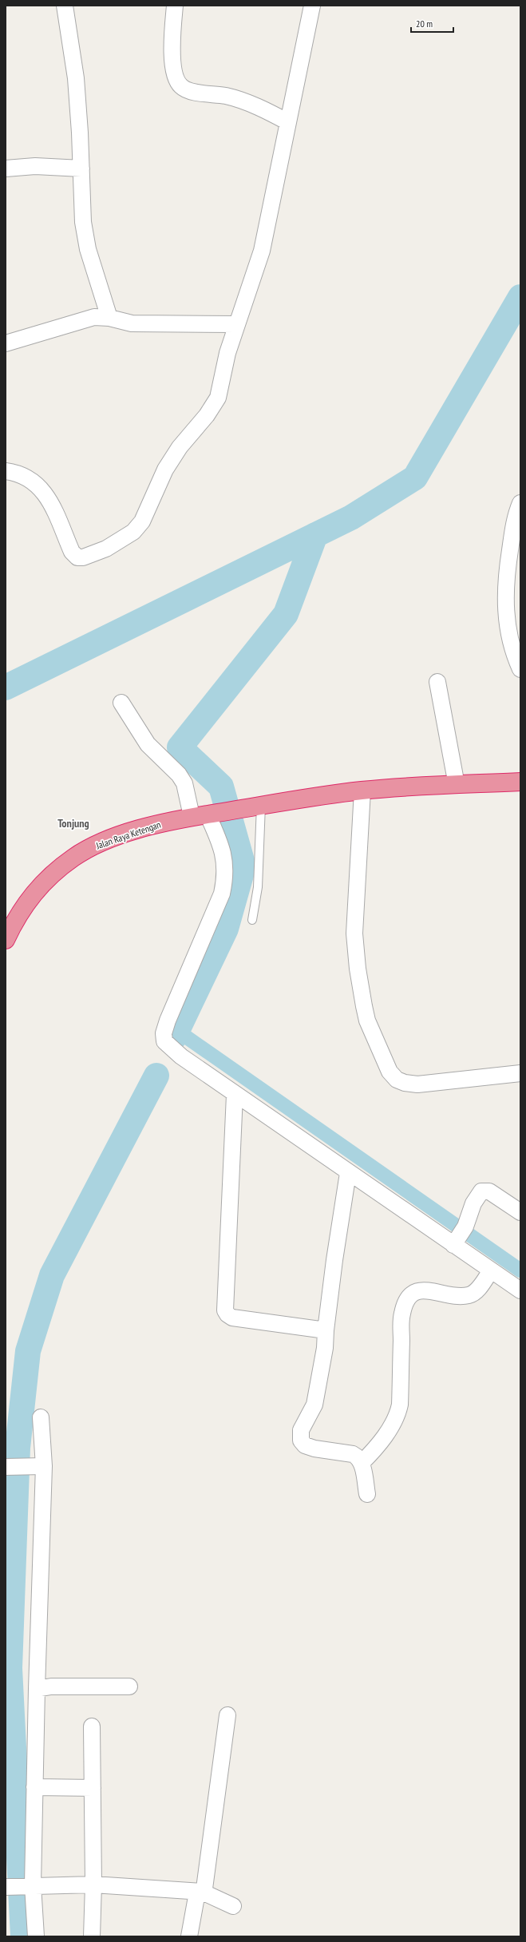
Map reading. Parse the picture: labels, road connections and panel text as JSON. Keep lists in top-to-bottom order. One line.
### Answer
{"streets":{"highway":["Jalan Raya Ketengan"]},"districts":["Tonjung"],"scale_bar":"20 m"}
